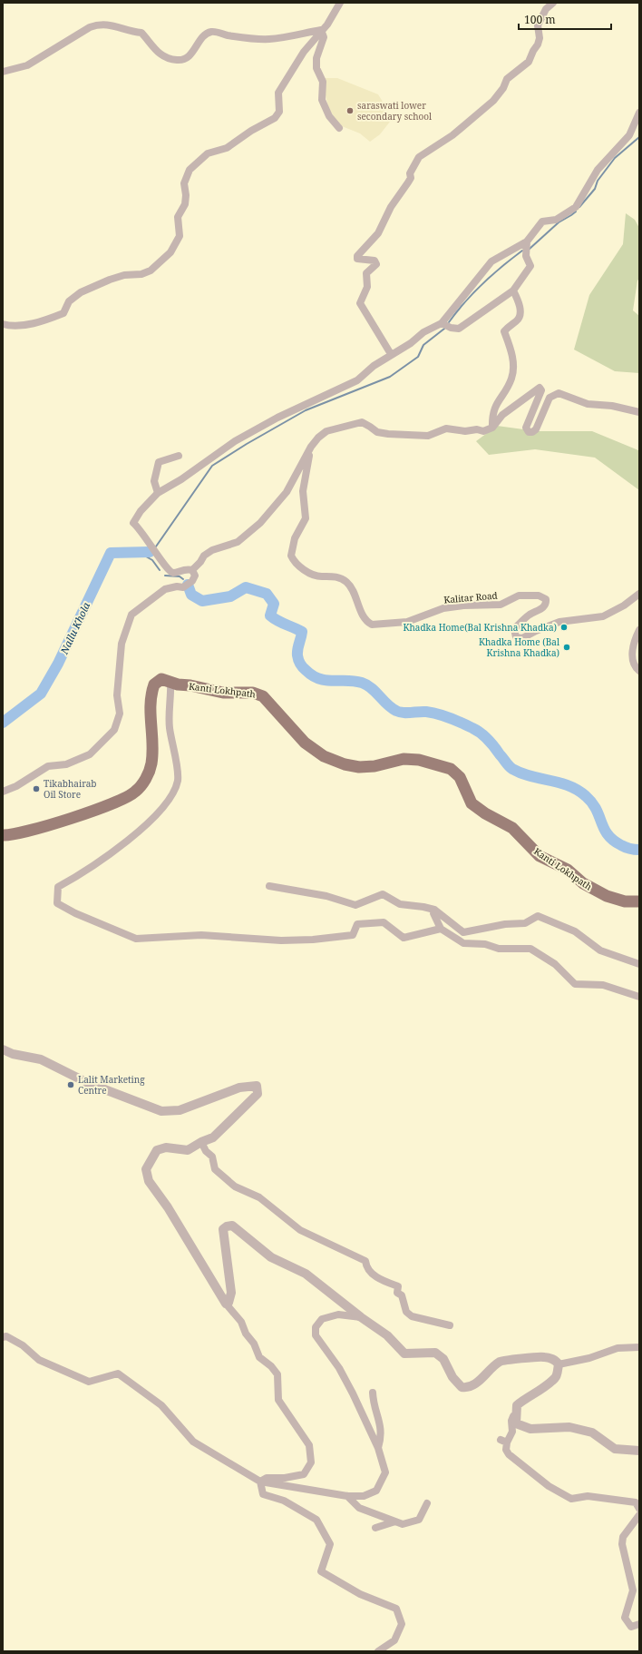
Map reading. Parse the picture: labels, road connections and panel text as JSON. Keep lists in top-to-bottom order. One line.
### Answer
{"streets":{"main road":["Kanti Lokhpath"],"street":["Kalitar Road"]},"water":["Nallu Khola"],"places":["saraswati lower secondary school","Khadka Home(Bal Krishna Khadka)","Khadka Home (Bal Krishna Khadka)","Tikabhairab Oil Store","Lalit Marketing Centre"],"scale_bar":"100 m"}
